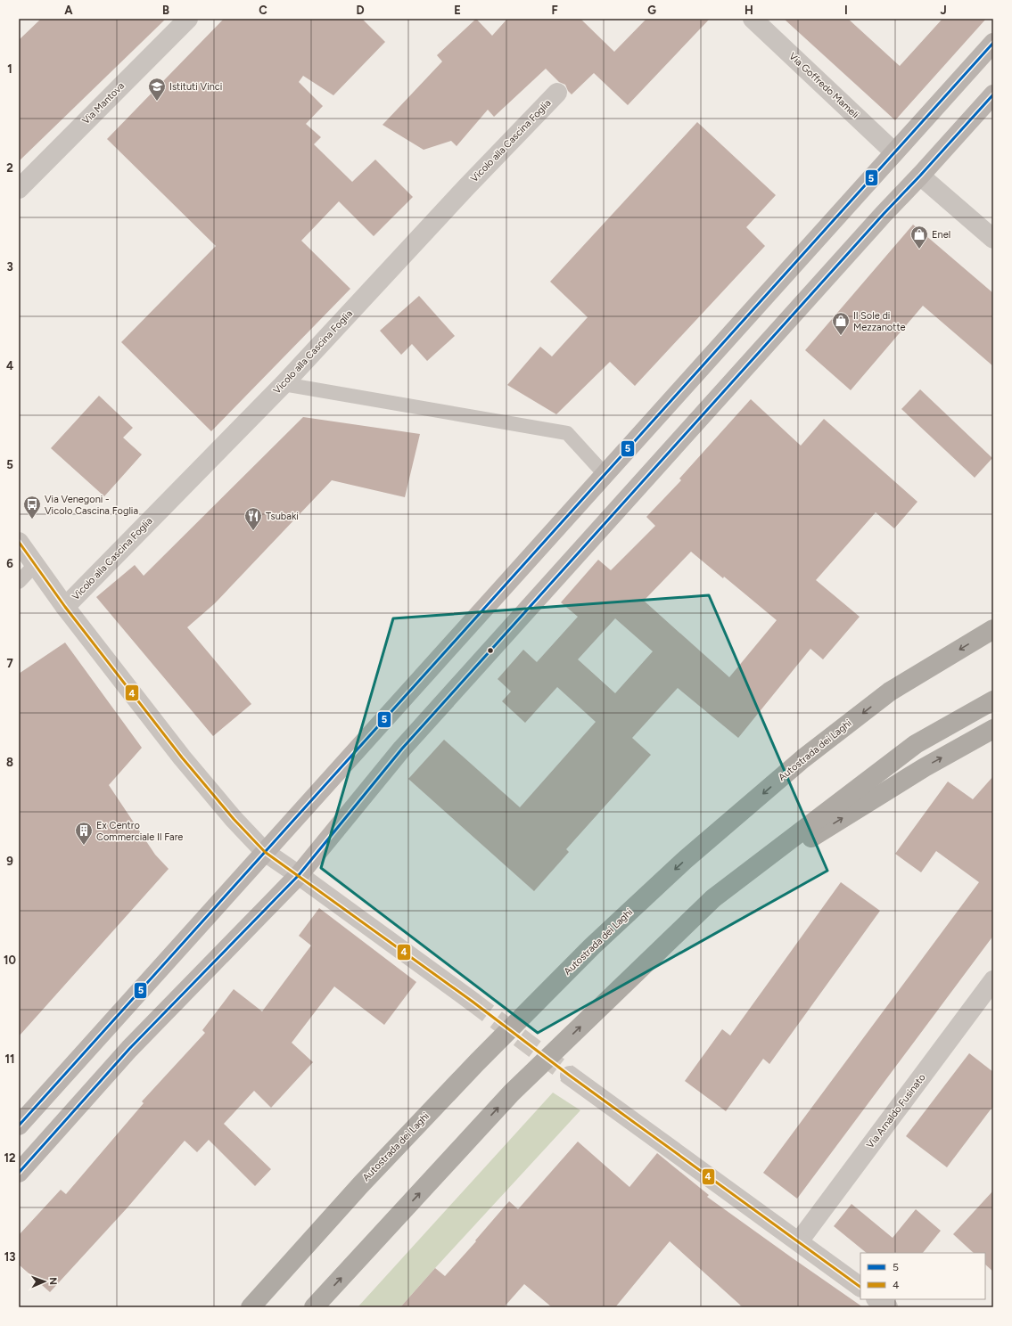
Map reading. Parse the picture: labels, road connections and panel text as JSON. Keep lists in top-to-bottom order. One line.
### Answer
{"streets":{"highway":["Autostrada dei Laghi"],"street":["Via Goffredo Mameli","Via Mantova","Vicolo alla Cascina Foglia","Via Arnaldo Fusinato"]},"places":{"school or university":["Istituti Vinci"],"shop":["Enel","Il Sole di Mezzanotte"],"bus stop":["Via Venegoni - Vicolo Cascina Foglia"],"restaurant":["Tsubaki"],"building":["Ex Centro Commerciale Il Fare"]},"lines":["transit line 5","transit line 4"],"legend":["5","4"],"north":"right","grid":{"columns":["A","B","C","D","E","F","G","H","I","J"],"rows":["1","2","3","4","5","6","7","8","9","10","11","12","13"]}}
